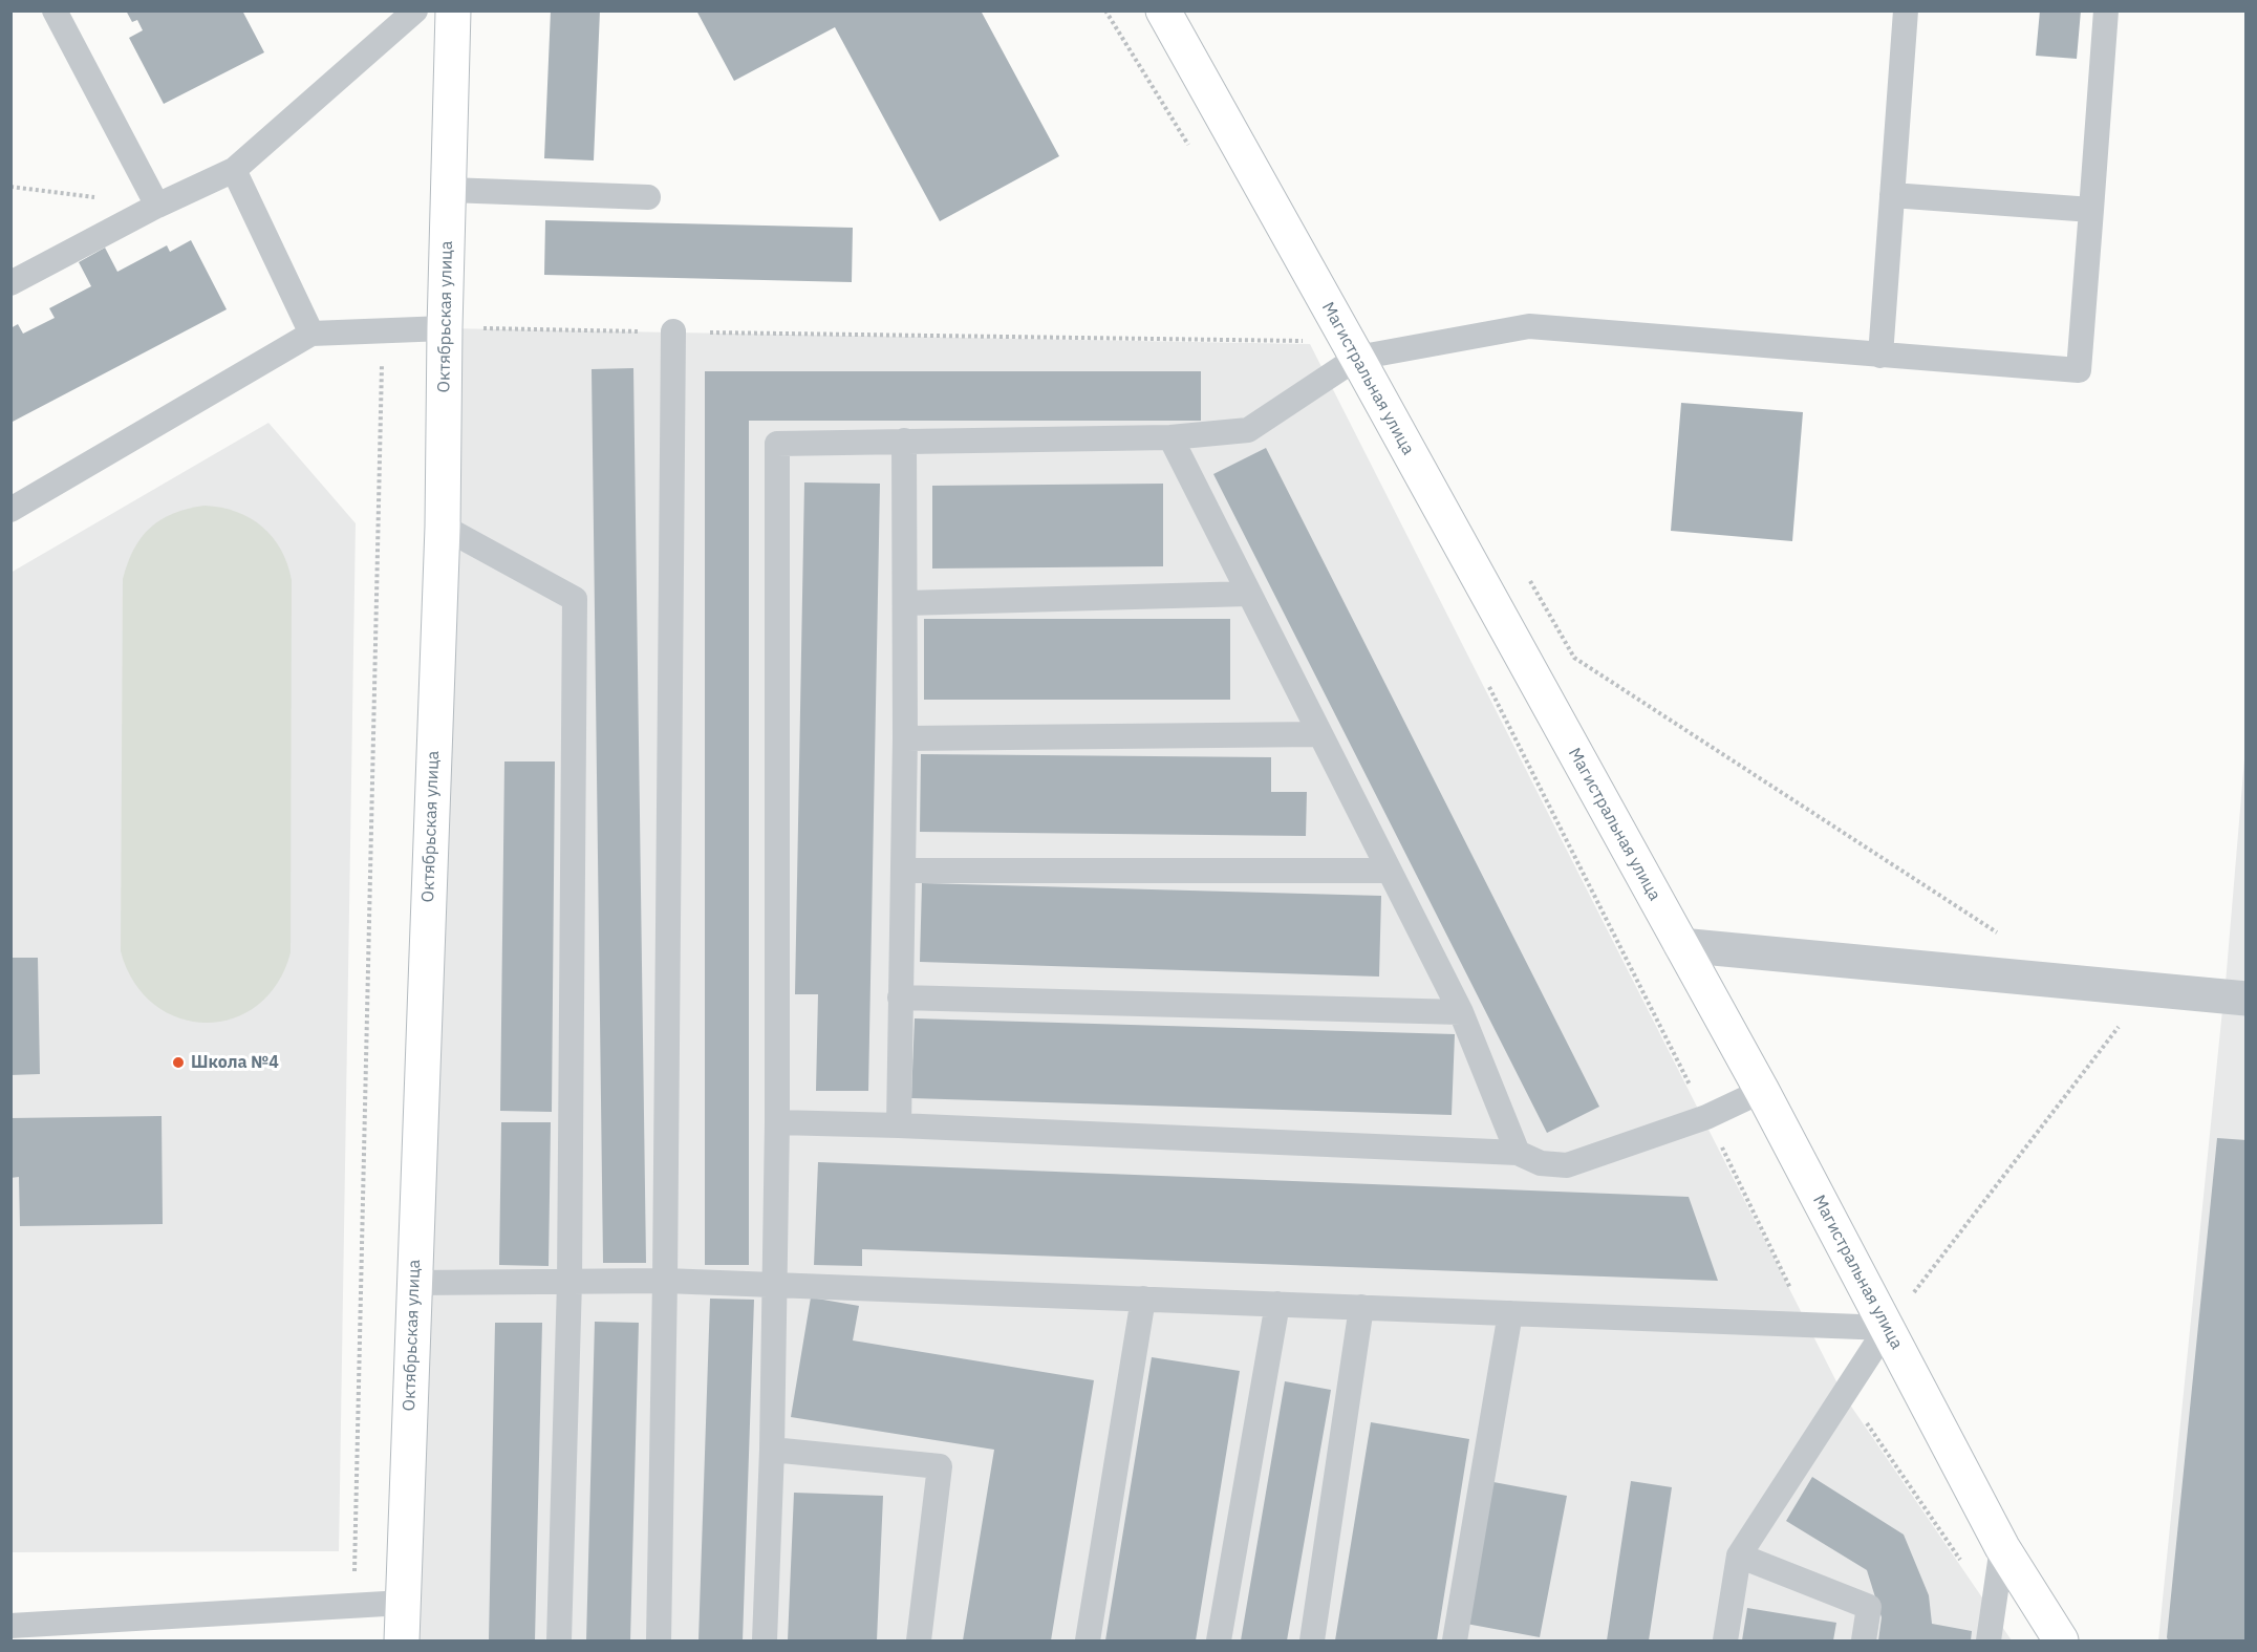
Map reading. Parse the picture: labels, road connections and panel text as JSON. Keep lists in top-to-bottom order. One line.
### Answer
{"streets":{"main road":["Октябрьская улица","Магистральная улица"]},"places":["Школа №4"]}
